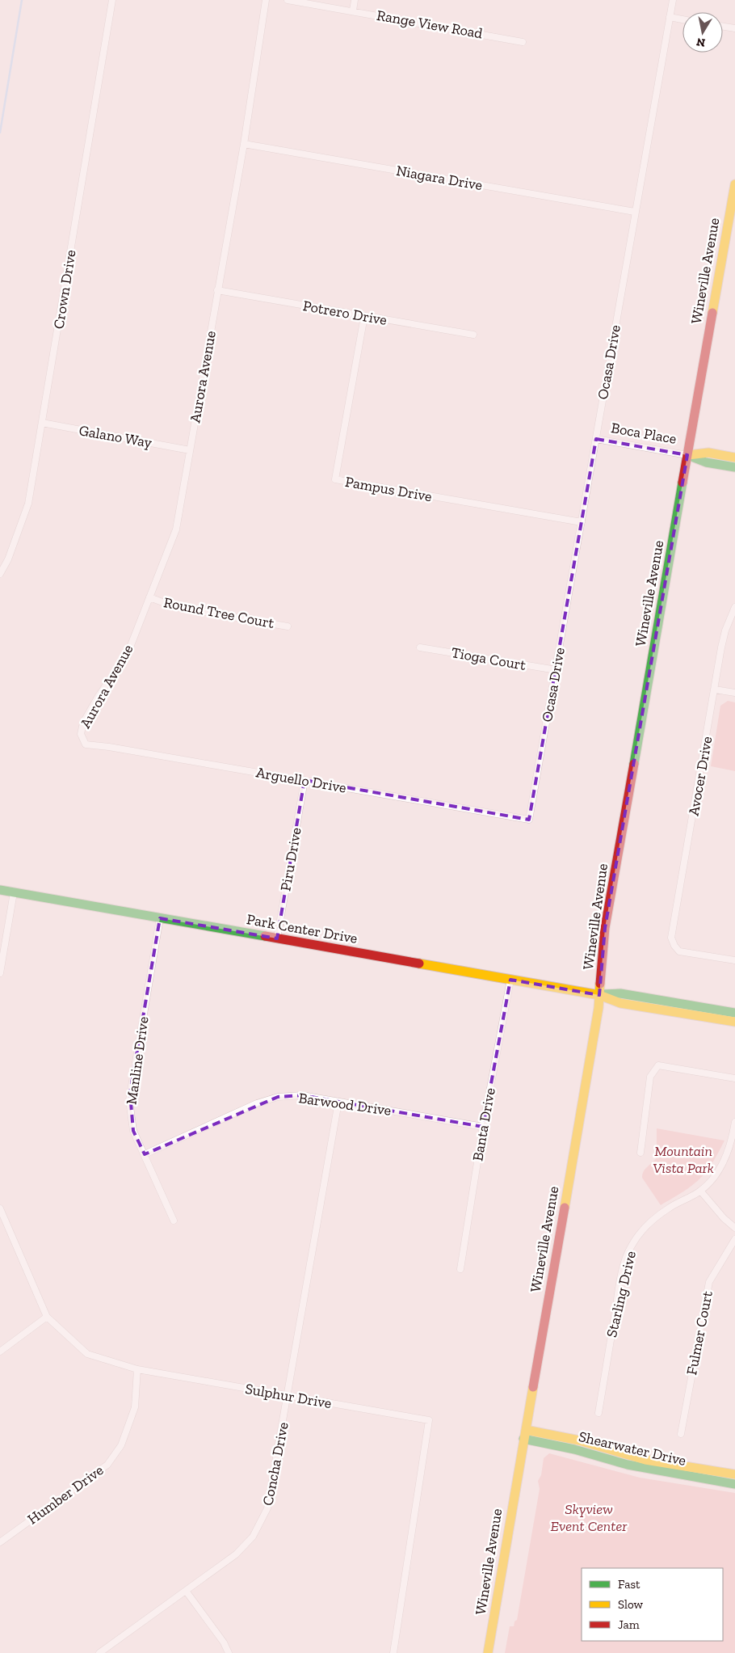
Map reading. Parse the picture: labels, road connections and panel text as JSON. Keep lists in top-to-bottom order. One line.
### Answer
{"streets":{"main road":["Wineville Avenue","Boca Place","Park Center Drive","Shearwater Drive"],"street":["Range View Road","Niagara Drive","Crown Drive","Potrero Drive","Ocasa Drive","Aurora Avenue","Galano Way","Pampus Drive","Round Tree Court","Tioga Court","Avocer Drive","Arguello Drive","Piru Drive","Manline Drive","Barwood Drive","Banta Drive","Starling Drive","Fulmer Court","Sulphur Drive","Concha Drive","Humber Drive"]},"crossings":[["Niagara Drive","Ocasa Drive"],["Niagara Drive","Aurora Avenue"],["Wineville Avenue","Boca Place"],["Wineville Avenue","Park Center Drive"],["Wineville Avenue","Shearwater Drive"],["Crown Drive","Galano Way"],["Potrero Drive","Aurora Avenue"],["Potrero Drive","Pampus Drive"],["Ocasa Drive","Boca Place"],["Ocasa Drive","Pampus Drive"],["Ocasa Drive","Tioga Court"],["Ocasa Drive","Arguello Drive"],["Aurora Avenue","Galano Way"],["Aurora Avenue","Round Tree Court"],["Aurora Avenue","Arguello Drive"],["Arguello Drive","Piru Drive"],["Piru Drive","Park Center Drive"],["Park Center Drive","Manline Drive"],["Park Center Drive","Banta Drive"],["Manline Drive","Barwood Drive"],["Barwood Drive","Banta Drive"],["Barwood Drive","Concha Drive"],["Sulphur Drive","Concha Drive"],["Sulphur Drive","Humber Drive"]],"parks":["Mountain Vista Park","Skyview Event Center"],"legend":["Fast","Slow","Jam"],"north":"bottom"}
